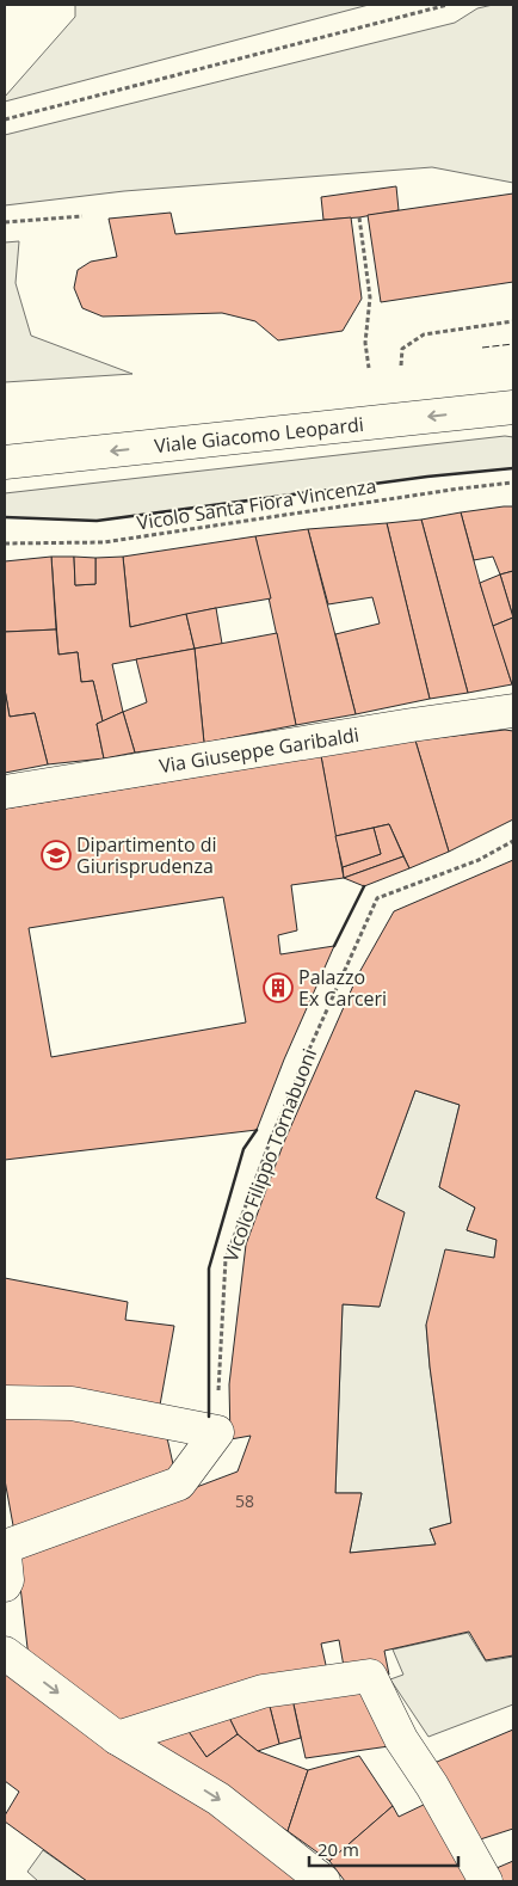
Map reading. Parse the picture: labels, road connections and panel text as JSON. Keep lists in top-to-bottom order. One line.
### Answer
{"streets":{"street":["Viale Giacomo Leopardi","Via Giuseppe Garibaldi"],"path":["Vicolo Santa Fiora Vincenza","Vicolo Filippo Tornabuoni"]},"one_way":["Viale Giacomo Leopardi"],"places":{"school or university":["Dipartimento di Giurisprudenza"],"building":["Palazzo Ex Carceri"]},"house_numbers":["58"],"scale_bar":"20 m"}
